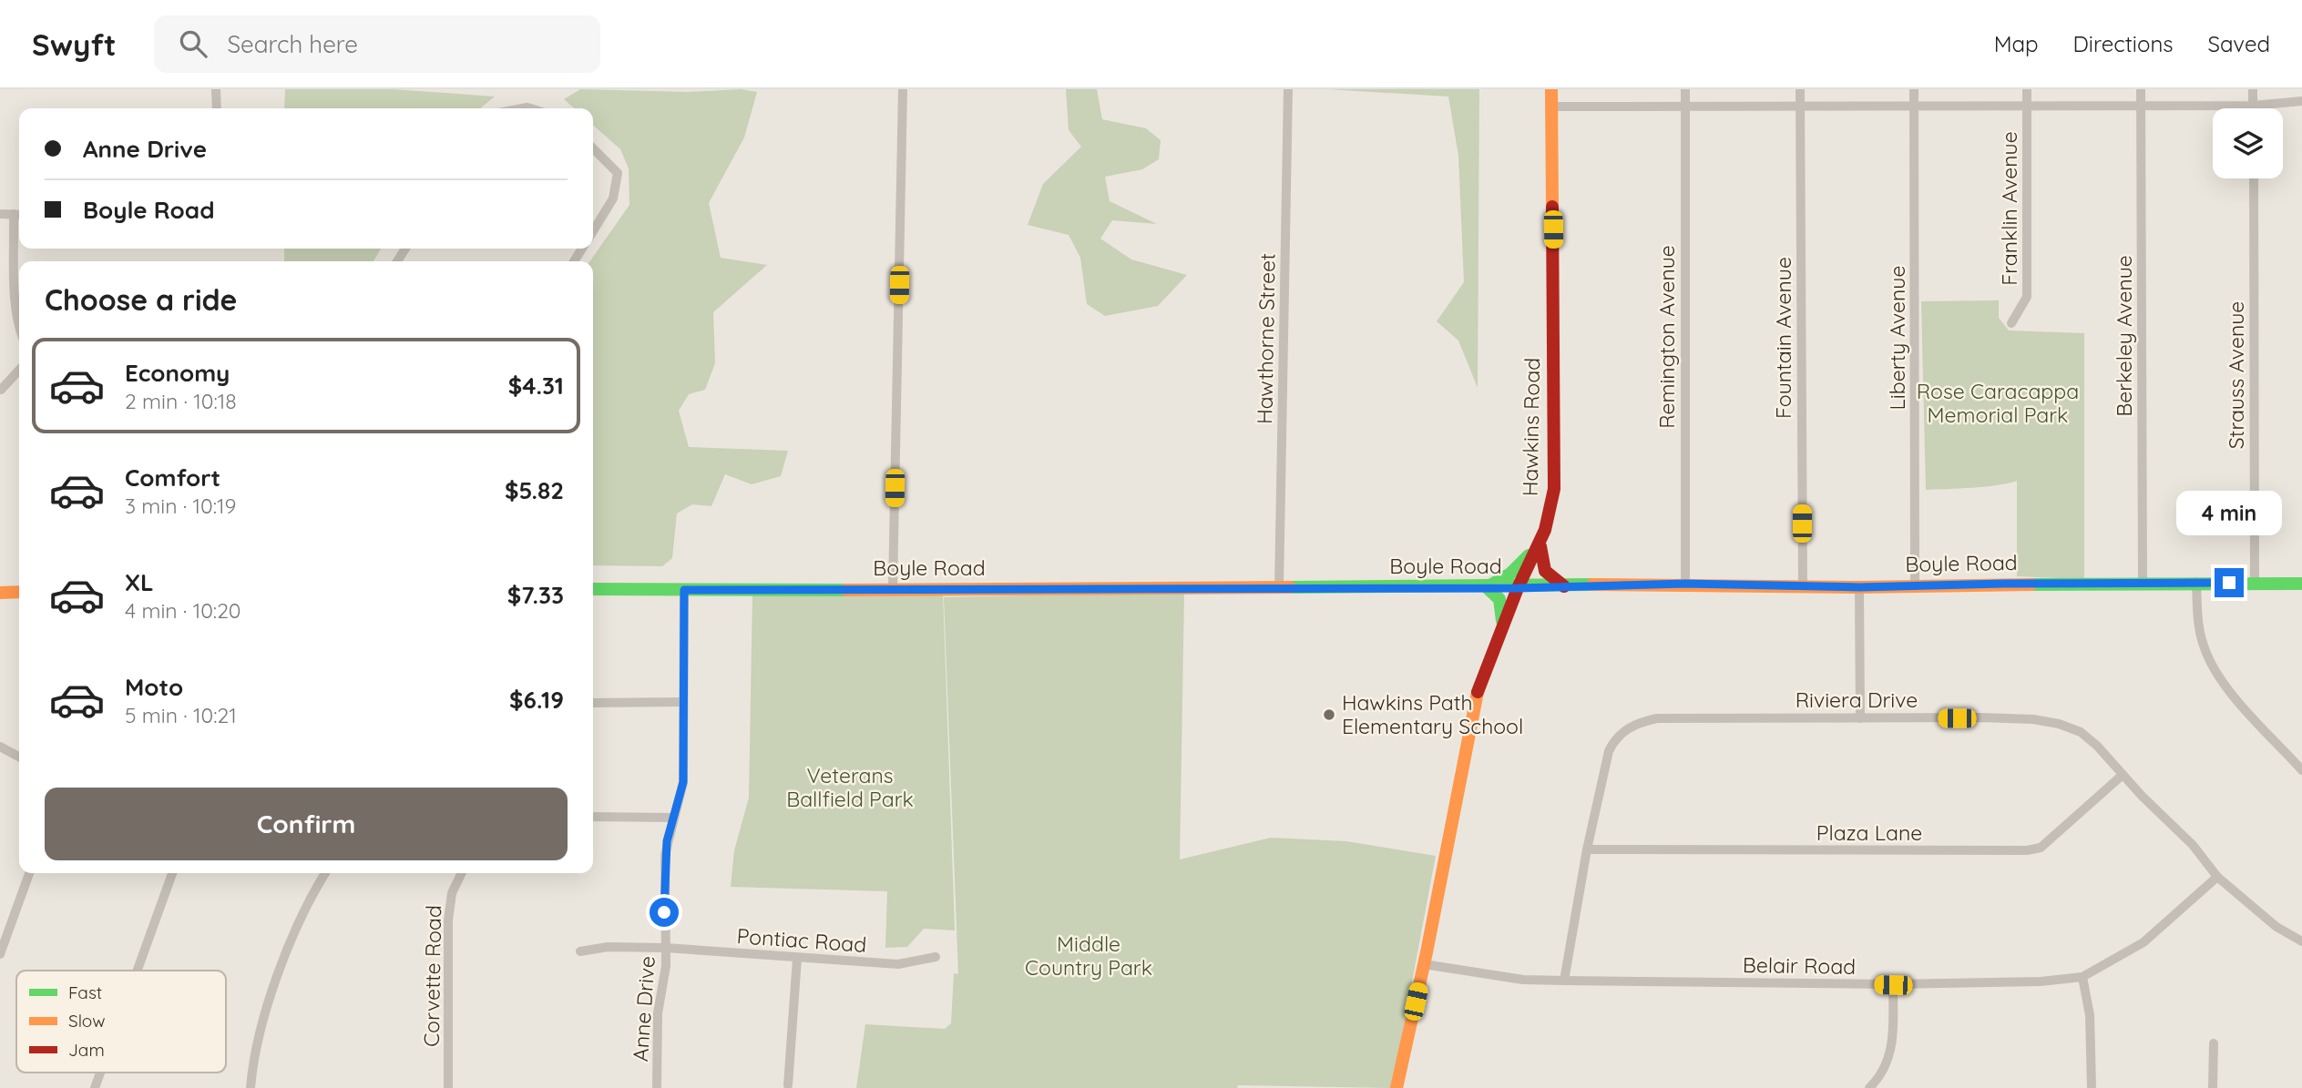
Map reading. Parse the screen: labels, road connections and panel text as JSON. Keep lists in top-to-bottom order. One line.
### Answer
{"streets":{"street":["Franklin Avenue","Berkeley Avenue","Remington Avenue","Fountain Avenue","Liberty Avenue","Hawthorne Street","Strauss Avenue","Hawkins Road","Boyle Road","Riviera Drive","Plaza Lane","Pontiac Road","Belair Road","Corvette Road","Anne Drive"]},"crossings":[["Berkeley Avenue","Boyle Road"],["Remington Avenue","Boyle Road"],["Fountain Avenue","Boyle Road"],["Liberty Avenue","Boyle Road"],["Hawthorne Street","Boyle Road"],["Strauss Avenue","Boyle Road"],["Hawkins Road","Boyle Road"],["Hawkins Road","Belair Road"],["Boyle Road","Anne Drive"],["Riviera Drive","Plaza Lane"],["Riviera Drive","Belair Road"],["Pontiac Road","Anne Drive"]],"parks":["Rose Caracappa Memorial Park","Veterans Ballfield Park","Middle Country Park"],"places":["Hawkins Path Elementary School"],"legend":["Fast","Slow","Jam"],"page":{"header":"Swyft","search":"Search here","nav":["Map","Directions","Saved"],"banner":["Anne Drive","Boyle Road"],"heading":"Choose a ride","list":[{"name":"Economy","note":"2 min · 10:18","value":"$4.31"},{"name":"Comfort","note":"3 min · 10:19","value":"$5.82"},{"name":"XL","note":"4 min · 10:20","value":"$7.33"},{"name":"Moto","note":"5 min · 10:21","value":"$6.19"}],"bubble":"4 min","buttons":"Confirm"}}
